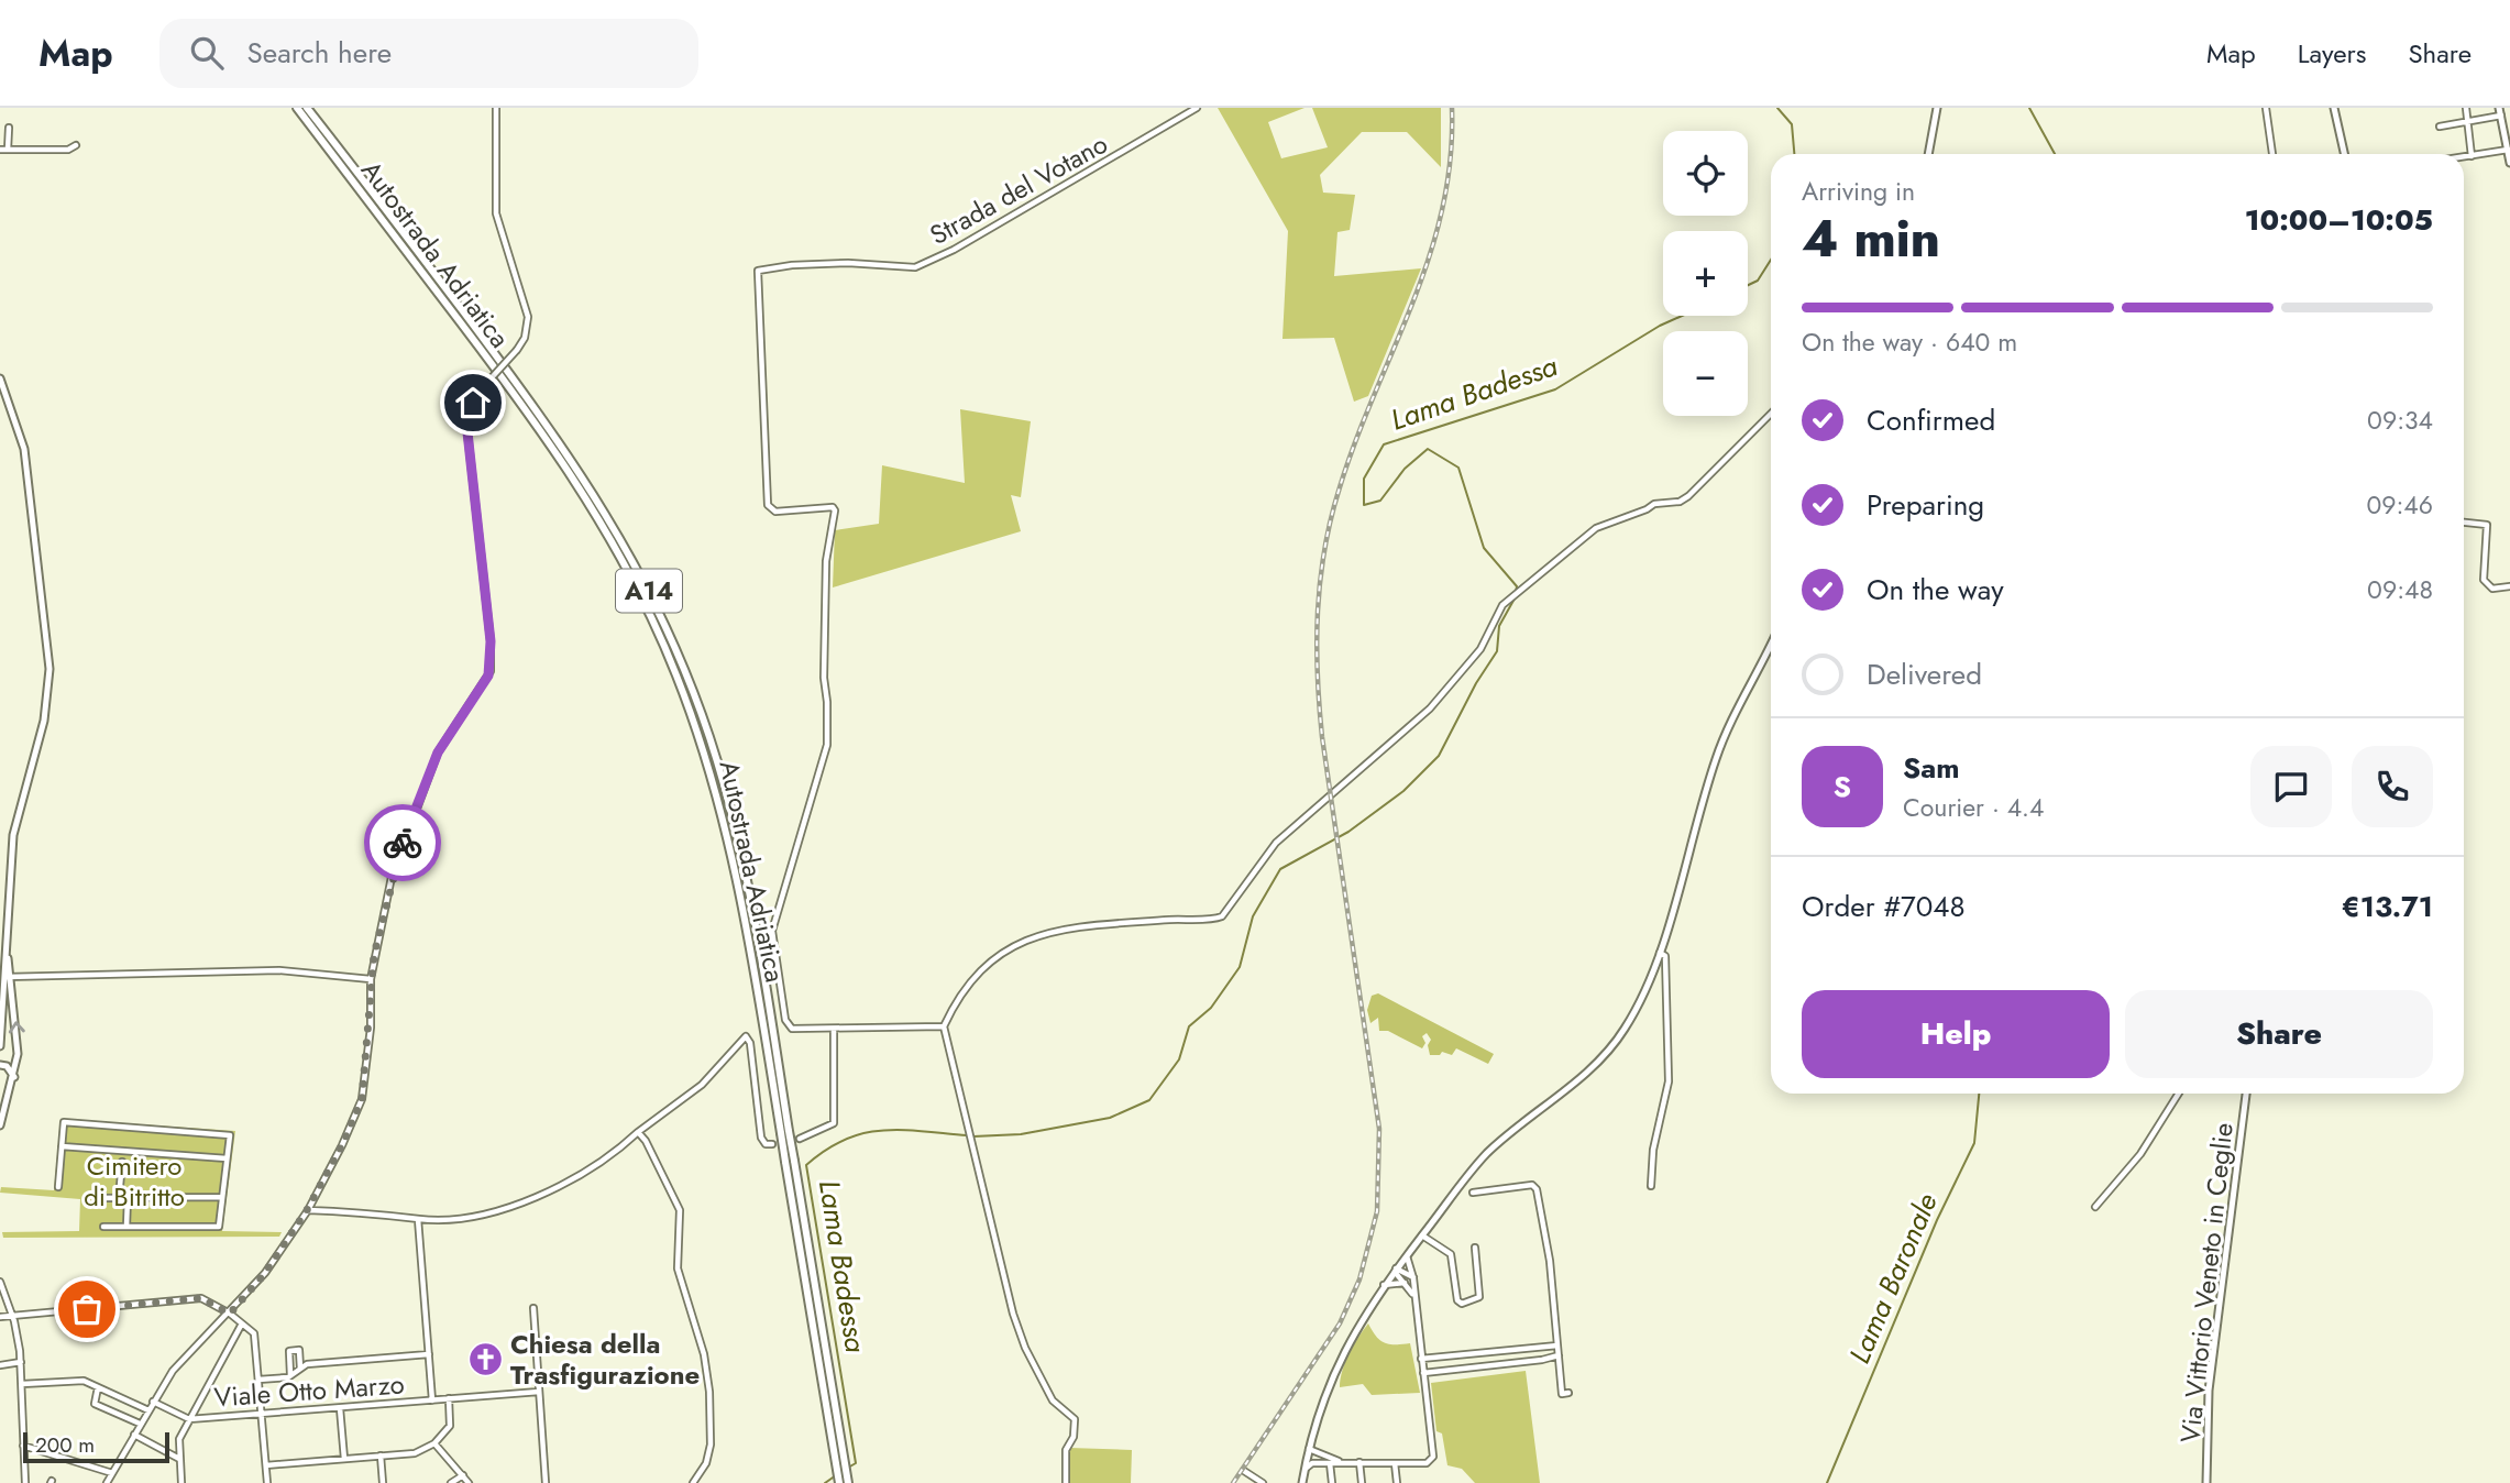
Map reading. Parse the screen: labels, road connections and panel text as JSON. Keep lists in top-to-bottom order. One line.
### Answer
{"streets":{"highway":["Autostrada Adriatica","A14"],"main road":["Via Vittorio Veneto in Ceglie"],"street":["Strada del Votano","Viale Otto Marzo"]},"water":["Lama Badessa","Lama Baronale"],"parks":["Cimitero di Bitritto"],"places":{"church":["Chiesa della Trasfigurazione"]},"scale_bar":"200 m","page":{"header":"Map","search":"Search here","nav":["Map","Layers","Share"],"map_buttons":["+","−"],"heading":["4 min","Arriving in","10:00–10:05"],"panel":["Sam","Courier · 4.4","Order #7048","€13.71"],"bar":"On the way · 640 m","list":[["Confirmed","09:34"],["Preparing","09:46"],["On the way","09:48"],"Delivered"],"round":"S","buttons":["Help","Share"],"scale":"200 m"}}
